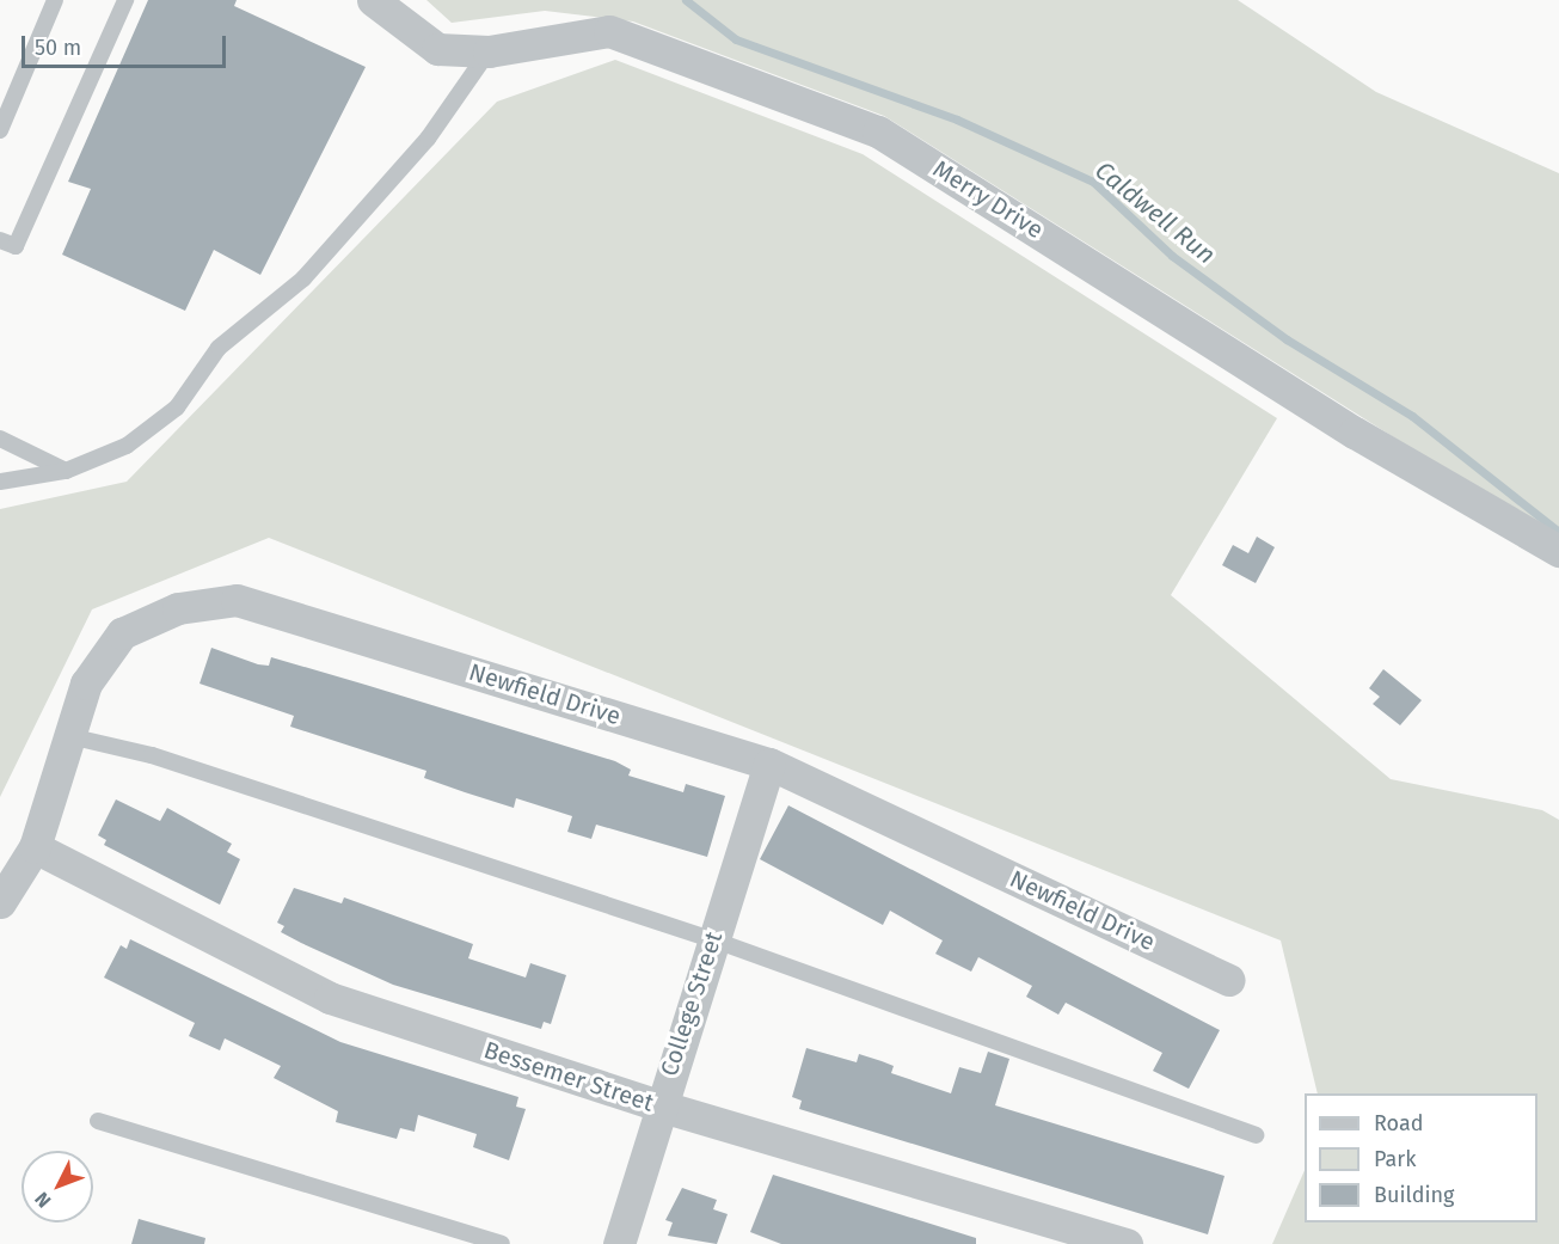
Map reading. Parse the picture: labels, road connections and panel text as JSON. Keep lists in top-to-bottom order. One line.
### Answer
{"streets":{"street":["Merry Drive","Newfield Drive","College Street","Bessemer Street"]},"crossings":[["Newfield Drive","College Street"],["Newfield Drive","Bessemer Street"],["College Street","Bessemer Street"]],"water":["Caldwell Run"],"legend":["Road","Park","Building"],"scale_bar":"50 m","north":"bottom left"}
